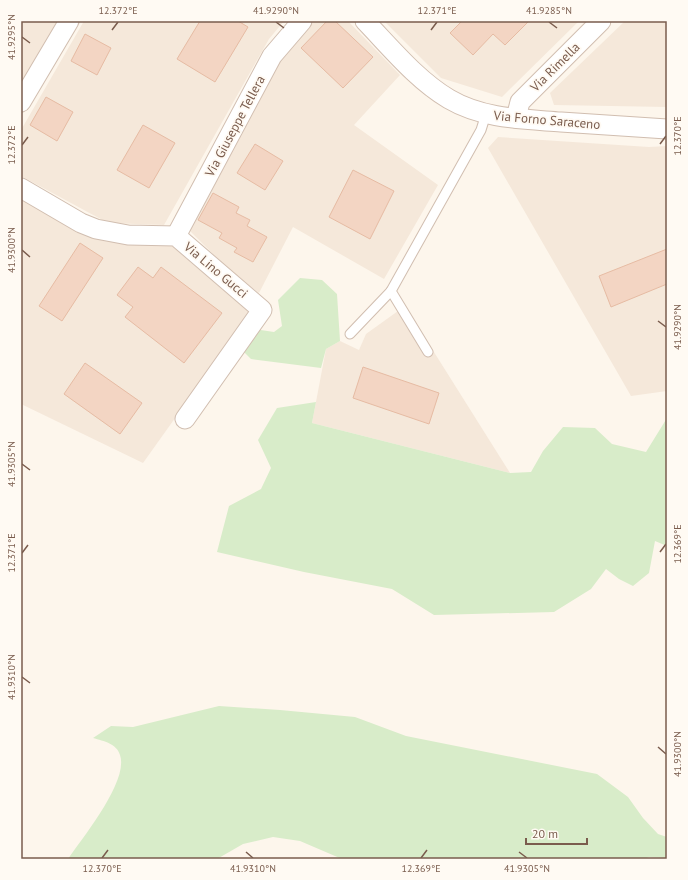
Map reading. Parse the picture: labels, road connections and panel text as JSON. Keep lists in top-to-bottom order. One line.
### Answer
{"streets":{"street":["Via Rimella","Via Forno Saraceno","Via Giuseppe Tellera","Via Lino Gucci"]},"crossings":[["Via Rimella","Via Forno Saraceno"],["Via Giuseppe Tellera","Via Lino Gucci"]],"scale_bar":"20 m","coordinates":["12.372°E","41.9290°N","12.371°E","41.9285°N","41.9295°N","12.370°E","41.9300°N","41.9305°N","12.369°E","41.9310°N"]}
